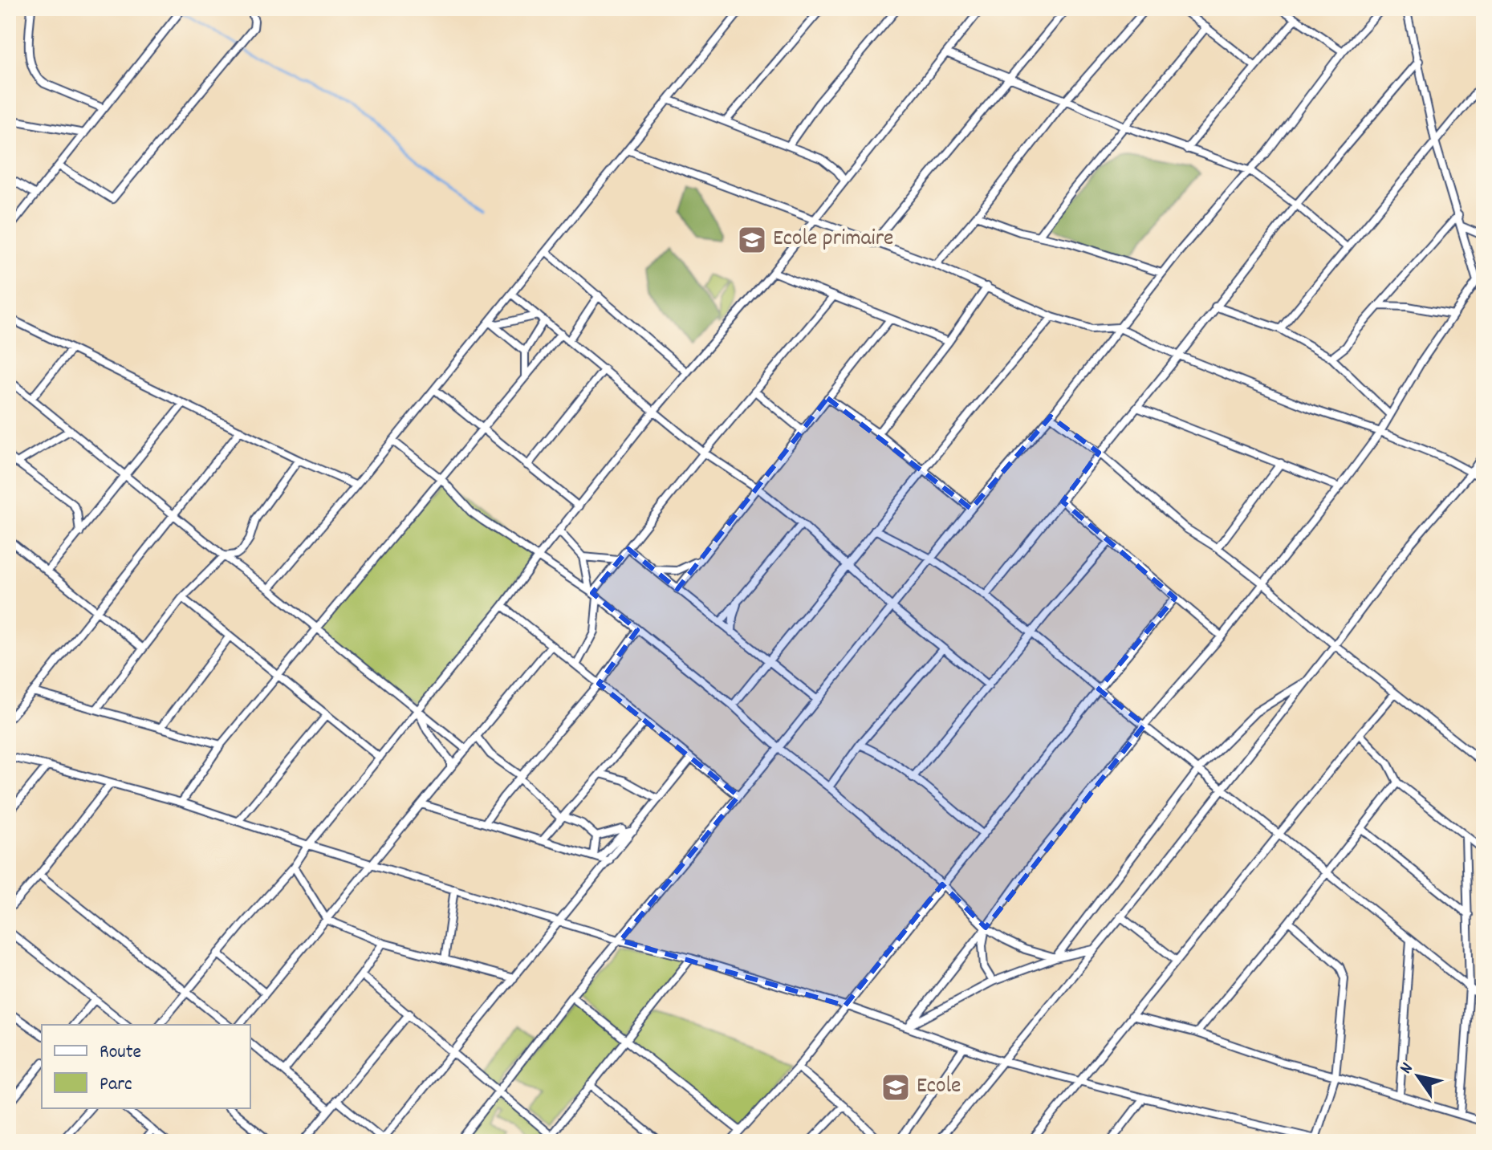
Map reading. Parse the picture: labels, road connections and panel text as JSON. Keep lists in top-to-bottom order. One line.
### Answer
{"places":{"school or university":["Ecole primaire","Ecole"]},"legend":["Route","Parc"],"north":"top left"}
